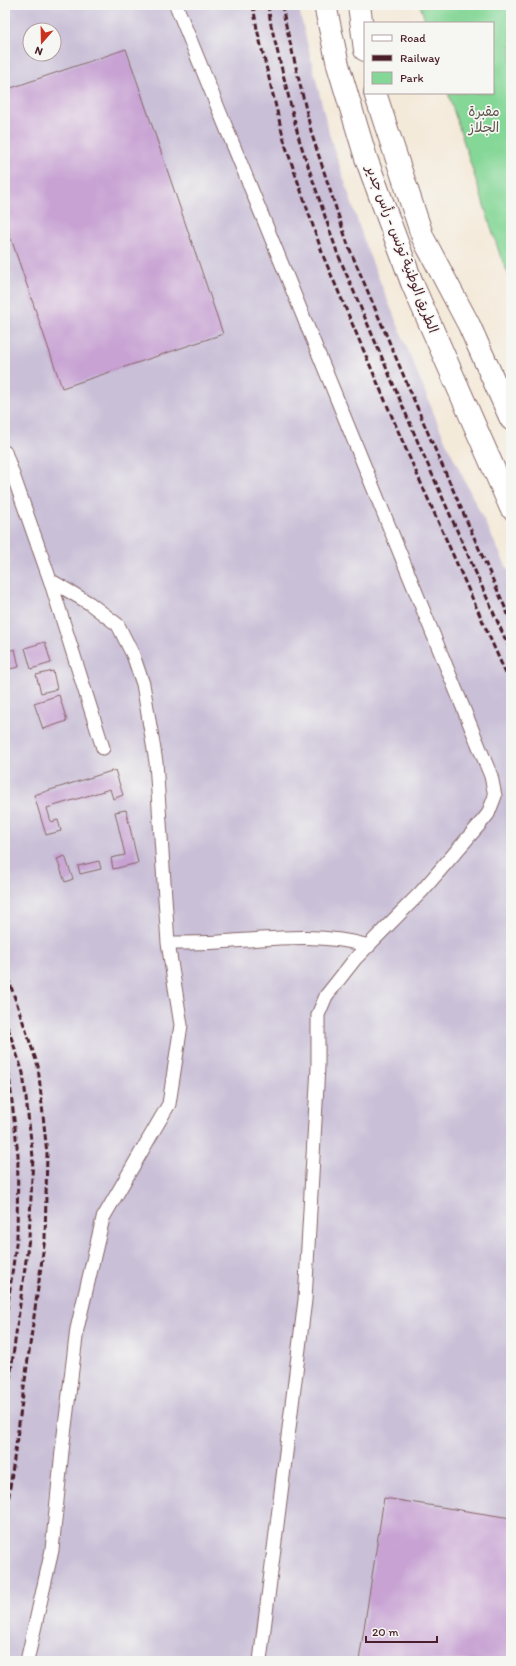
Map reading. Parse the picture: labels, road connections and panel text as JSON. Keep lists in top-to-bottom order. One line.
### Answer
{"streets":{"main road":["الطريق الوطنية تونس - رأس جدير"]},"parks":["مقبرة الجلاز"],"legend":["Road","Railway","Park"],"scale_bar":"20 m","north":"bottom"}
